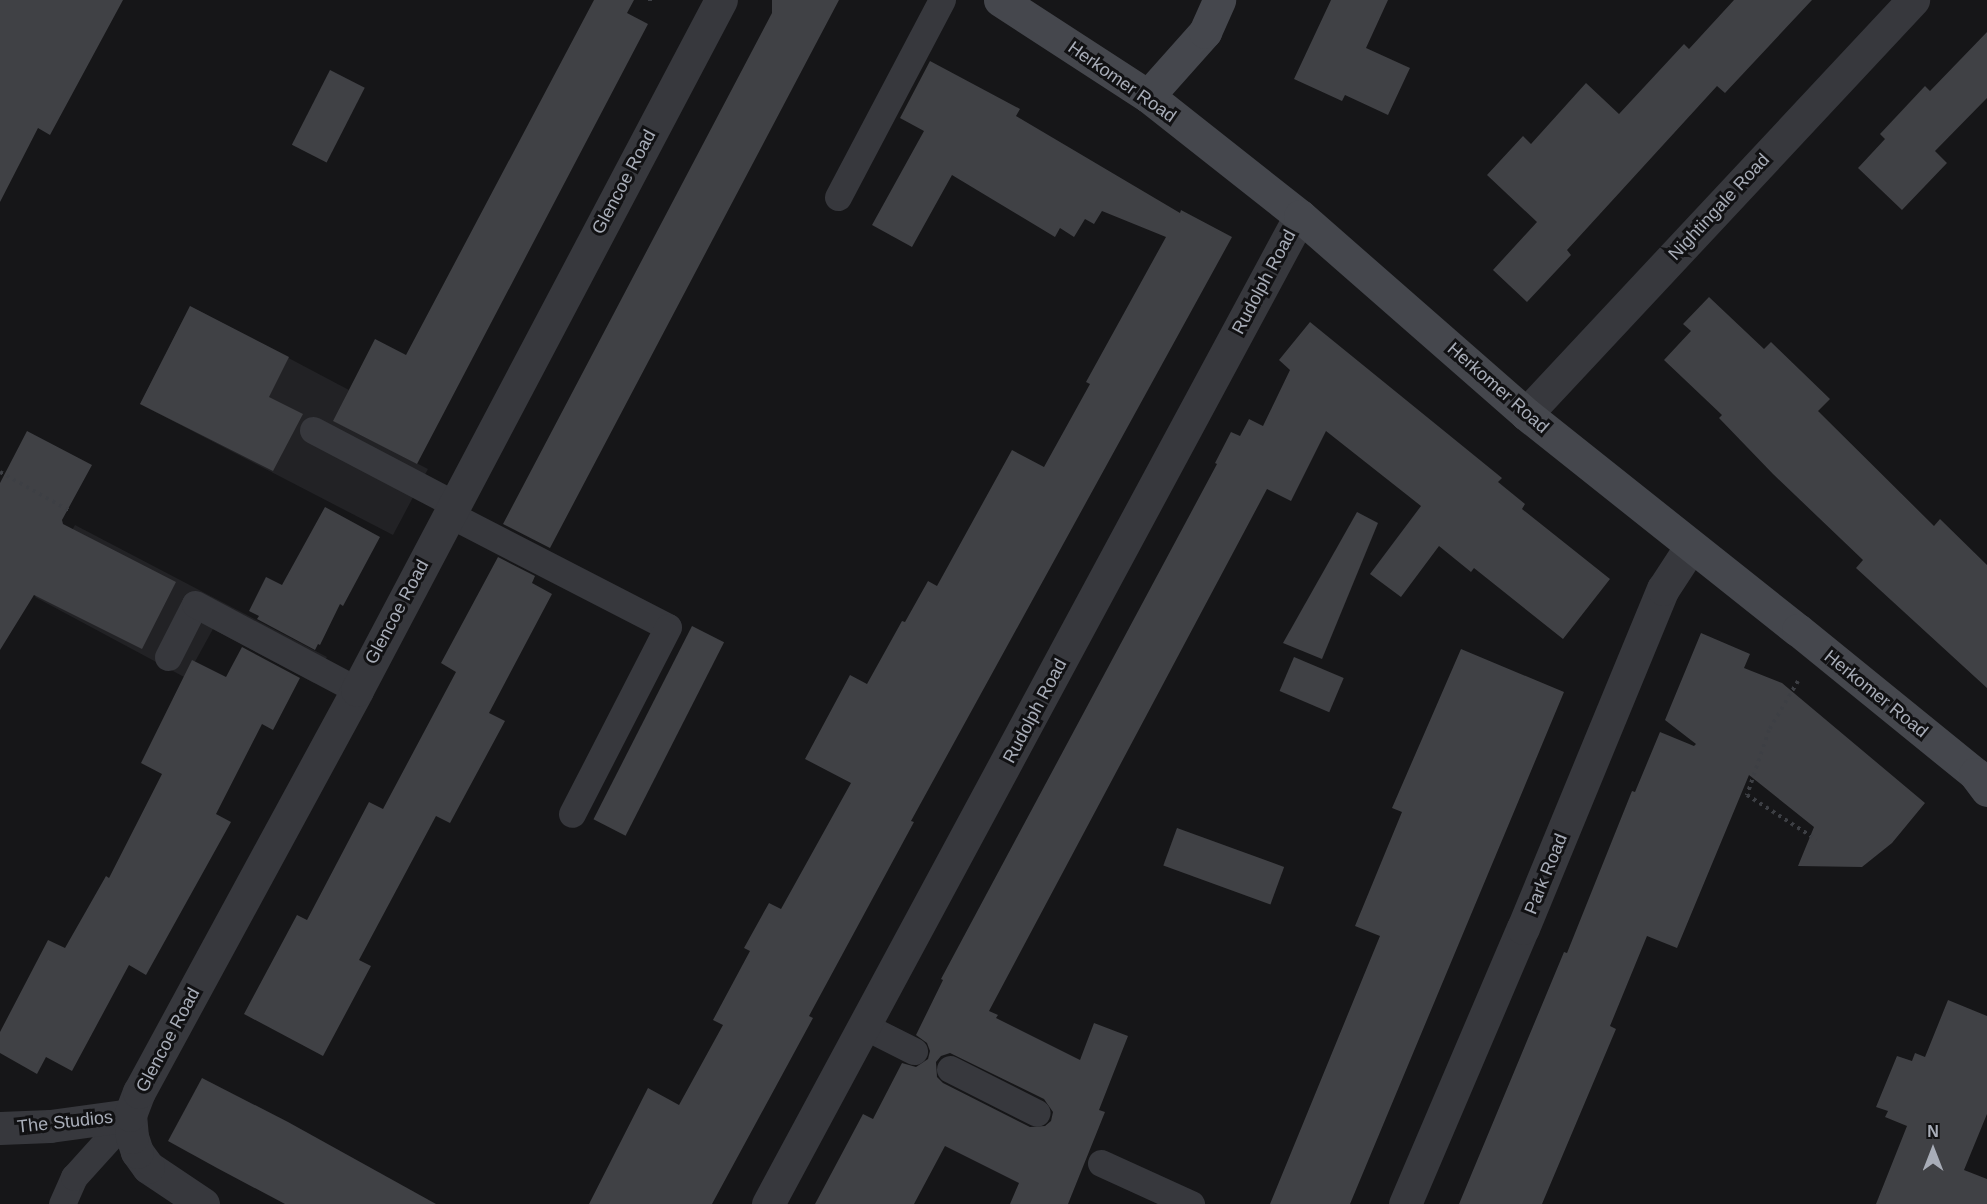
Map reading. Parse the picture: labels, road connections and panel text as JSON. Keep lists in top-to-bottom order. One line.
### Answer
{"streets":{"street":["Herkomer Road","Glencoe Road","Nightingale Road","Rudolph Road","Park Road","The Studios"]},"crossings":[["Herkomer Road","Nightingale Road"],["Herkomer Road","Rudolph Road"],["Herkomer Road","Park Road"],["Glencoe Road","The Studios"]],"north":"top"}
